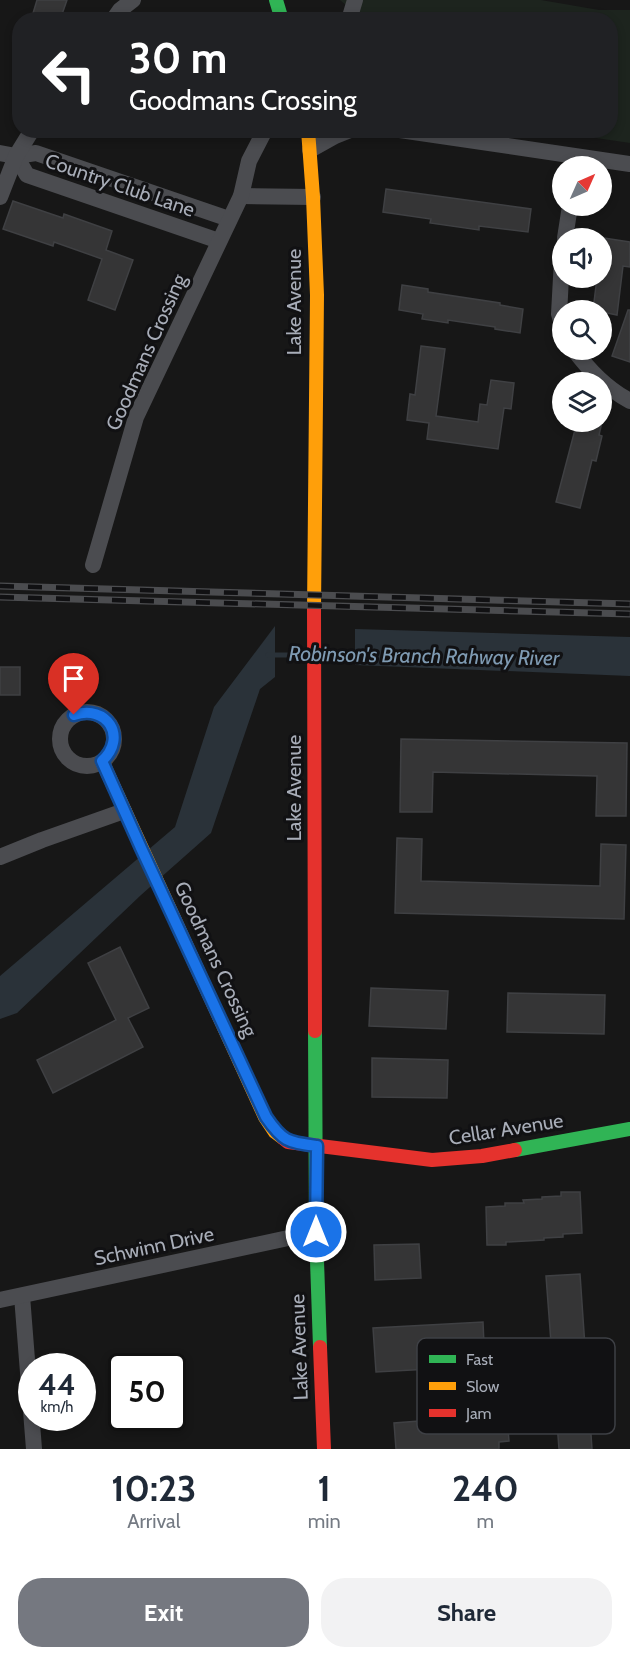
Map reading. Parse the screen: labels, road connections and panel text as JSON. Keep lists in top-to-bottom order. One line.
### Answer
{"streets":{"main road":["Lake Avenue","Goodmans Crossing","Cellar Avenue"],"street":["Country Club Lane","Schwinn Drive"]},"crossings":[["Country Club Lane","Goodmans Crossing"],["Lake Avenue","Goodmans Crossing"],["Lake Avenue","Cellar Avenue"],["Lake Avenue","Schwinn Drive"],["Goodmans Crossing","Cellar Avenue"]],"water":["Robinson's Branch Rahway River"],"legend":["Fast","Slow","Jam"],"north":"top right","page":{"turn":["30 m","Goodmans Crossing"],"speed":"44 km/h","limit":"50","eta":["10:23","Arrival","1","min","240","m"],"buttons":["Exit","Share"]}}
